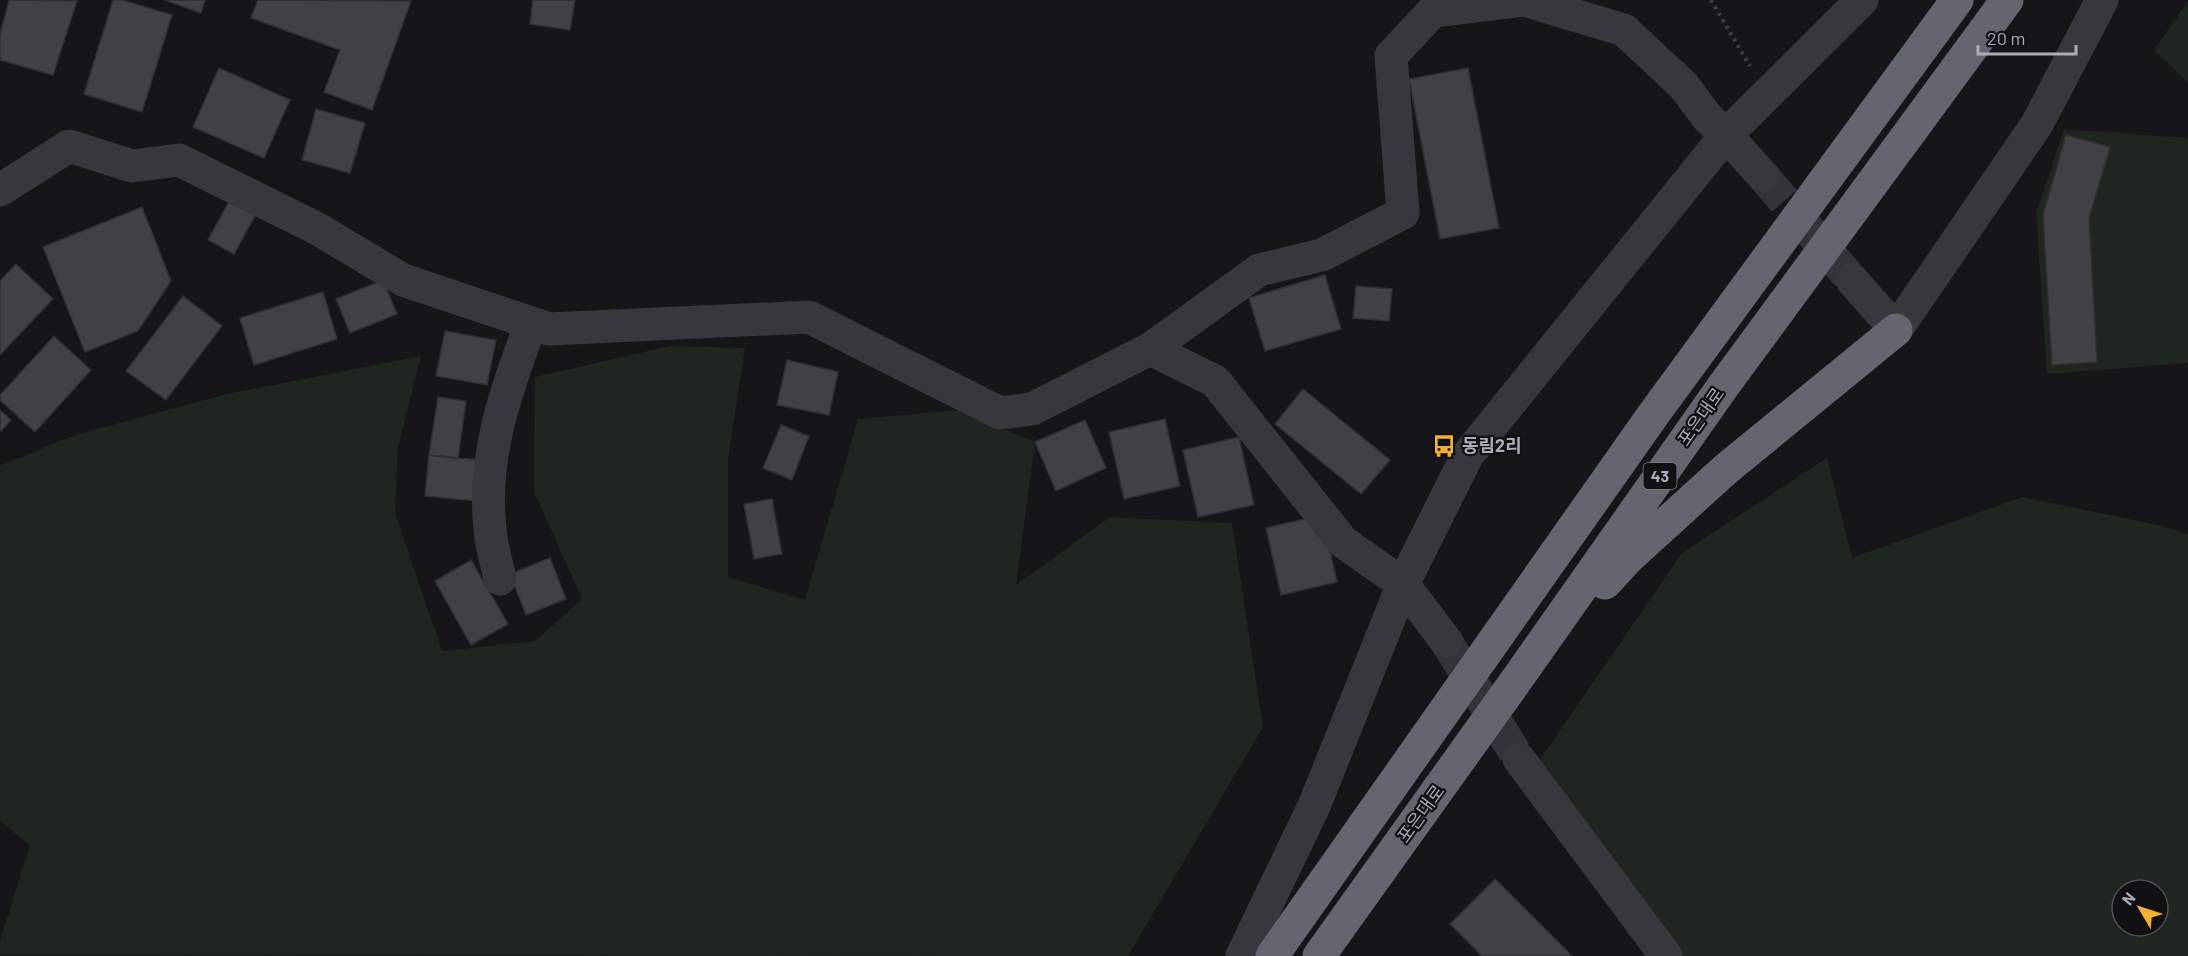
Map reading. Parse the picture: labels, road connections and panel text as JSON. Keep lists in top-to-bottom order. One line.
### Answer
{"streets":{"highway":["포은대로","43"]},"places":{"bus stop":["동림2리"]},"scale_bar":"20 m","north":"top left"}
